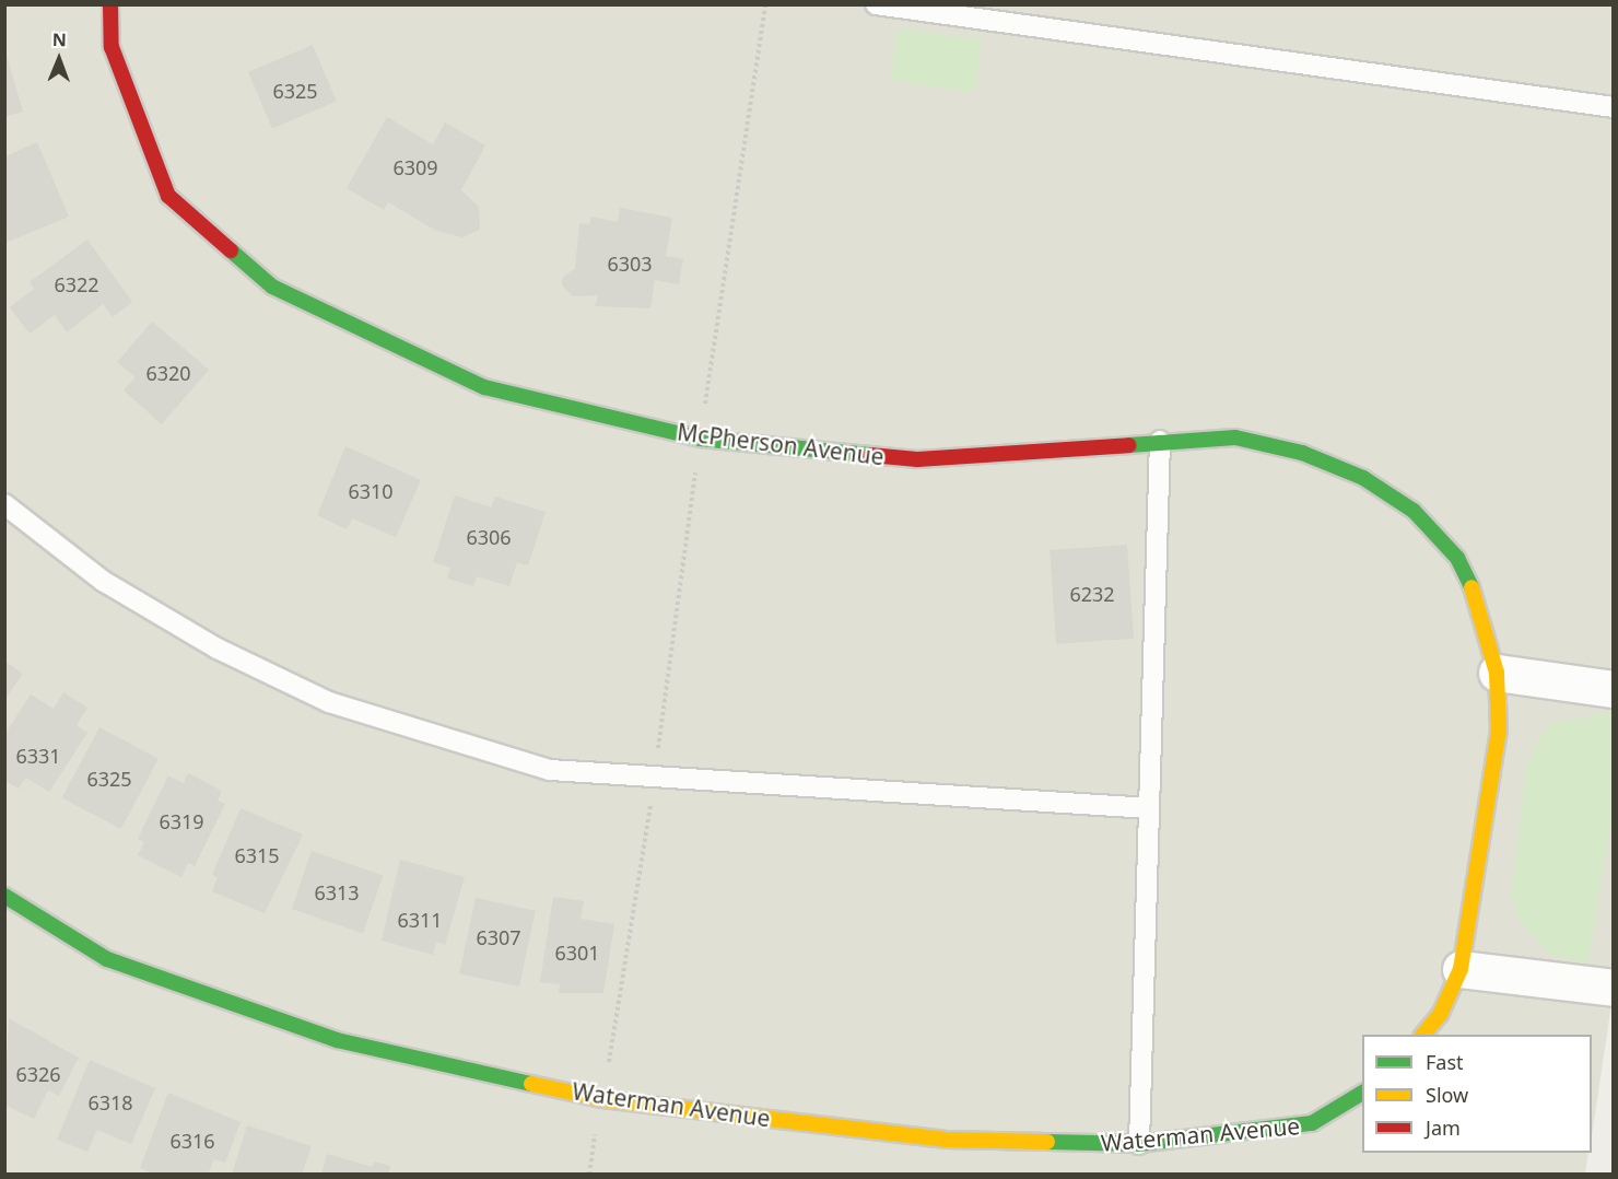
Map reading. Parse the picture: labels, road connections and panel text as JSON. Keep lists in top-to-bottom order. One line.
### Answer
{"streets":{"street":["McPherson Avenue","Waterman Avenue"]},"house_numbers":["6325","6309","6303","6322","6320","6310","6306","6232","6331","6325","6319","6315","6313","6311","6307","6301","6326","6318","6316"],"legend":["Fast","Slow","Jam"],"north":"top"}
